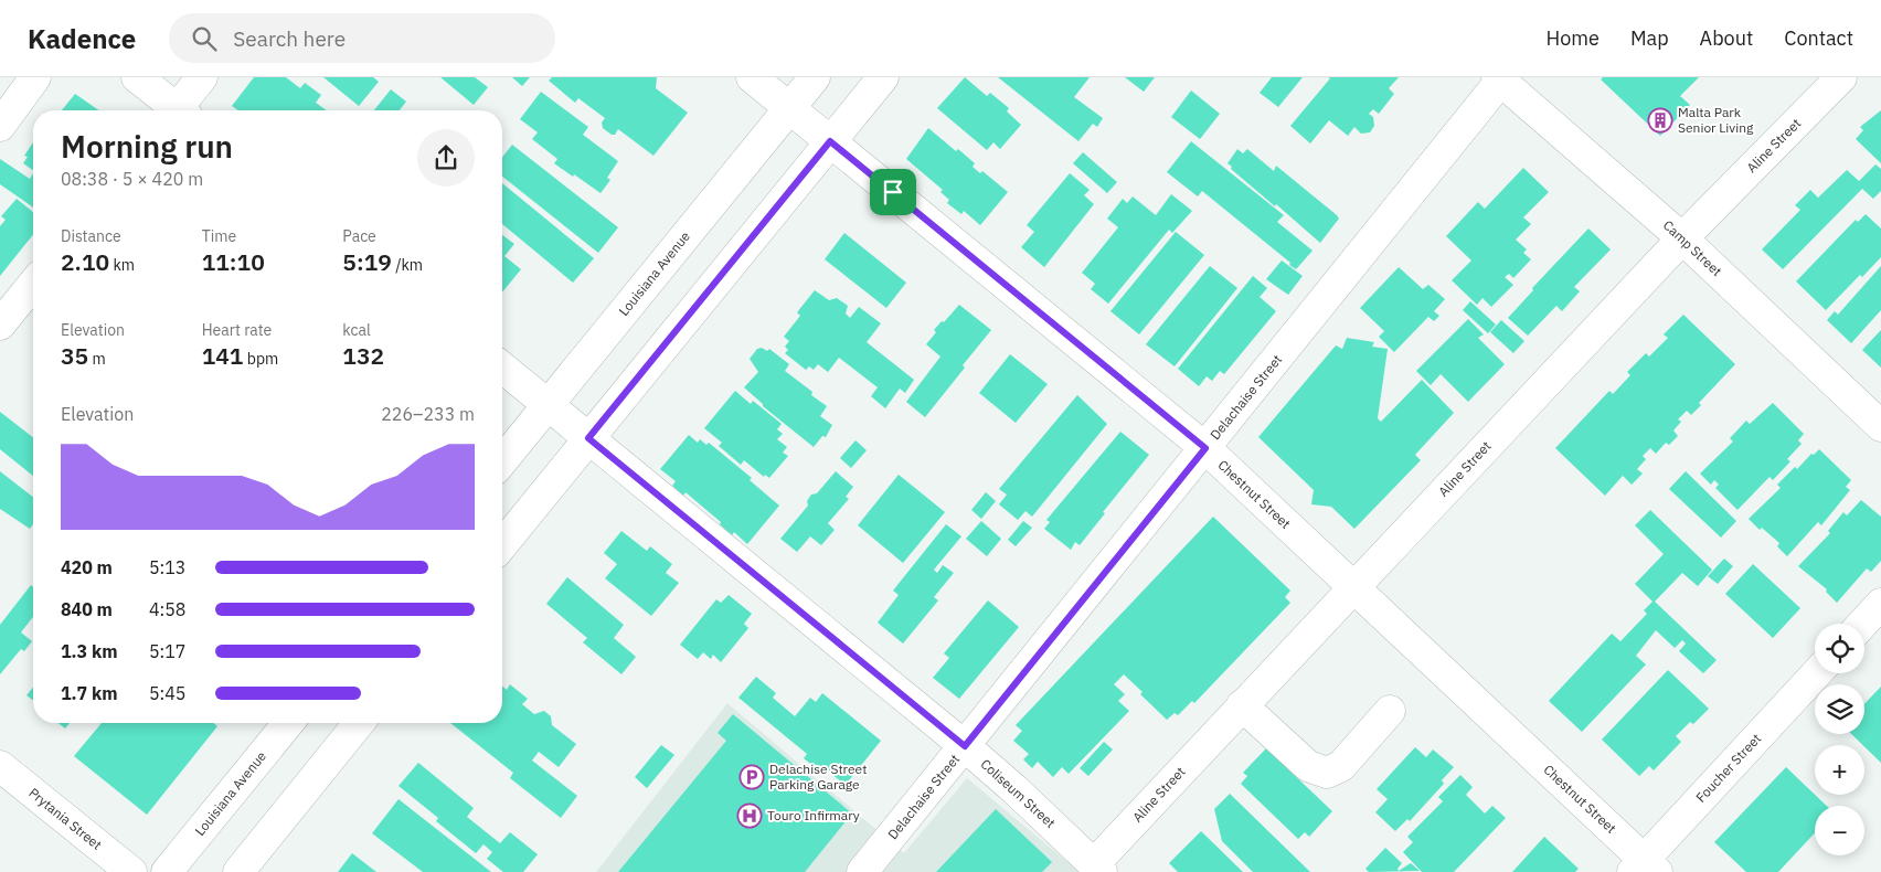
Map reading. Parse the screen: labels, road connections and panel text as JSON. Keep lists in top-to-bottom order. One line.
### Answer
{"streets":{"street":["Aline Street","Camp Street","Louisiana Avenue","Delachaise Street","Chestnut Street","Foucher Street","Coliseum Street","Prytania Street"]},"crossings":[["Aline Street","Camp Street"],["Aline Street","Chestnut Street"],["Aline Street","Coliseum Street"],["Camp Street","Delachaise Street"],["Louisiana Avenue","Chestnut Street"],["Louisiana Avenue","Coliseum Street"],["Delachaise Street","Chestnut Street"],["Delachaise Street","Coliseum Street"],["Chestnut Street","Foucher Street"]],"places":{"building":["Malta Park Senior Living"],"parking":["Delachise Street Parking Garage"],"hospital":["Touro Infirmary"]},"page":{"header":"Kadence","search":"Search here","nav":["Home","Map","About","Contact"],"heading":["Morning run","08:38 · 5 × 420 m"],"stats":[["Distance","2.10 km"],["Time","11:10"],["Pace","5:19 /km"],["Elevation","35 m"],["Heart rate","141 bpm"],["kcal","132"]],"chart":["Elevation","226–233 m"],"list":[{"name":"420 m","note":"5:13"},{"name":"840 m","note":"4:58"},{"name":"1.3 km","note":"5:17"},{"name":"1.7 km","note":"5:45"}],"map_buttons":["+","−"]}}
